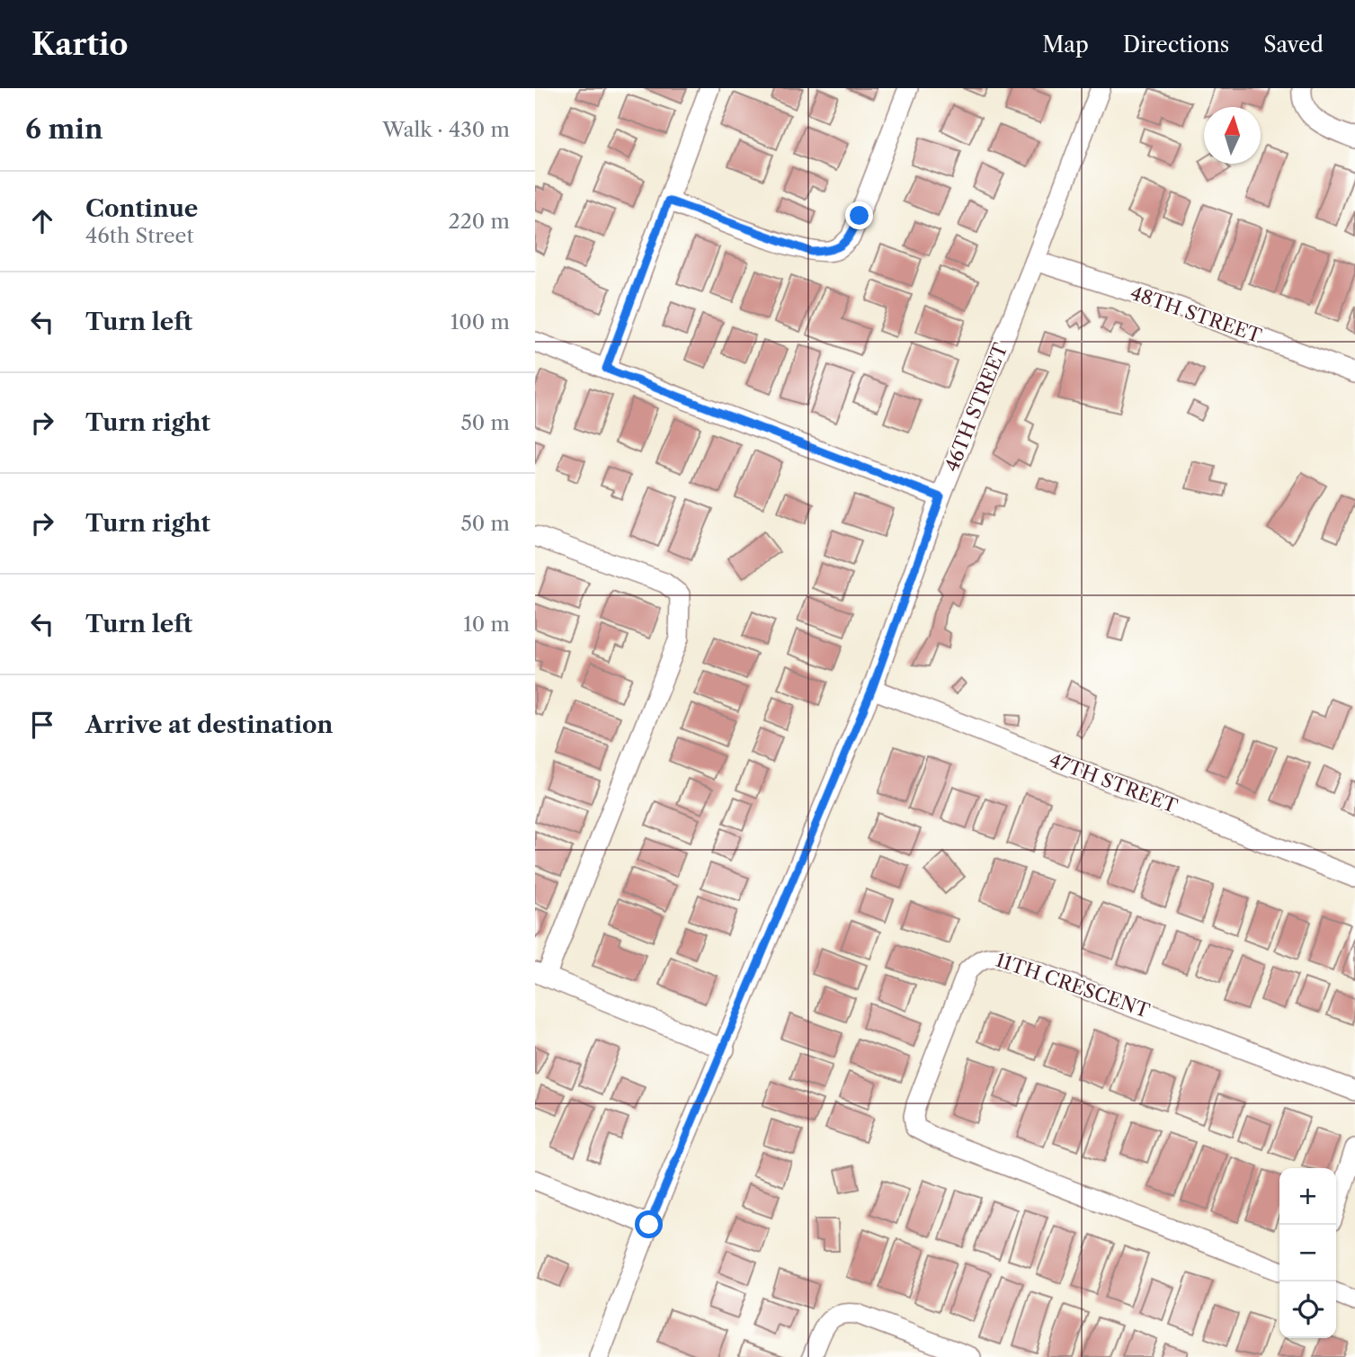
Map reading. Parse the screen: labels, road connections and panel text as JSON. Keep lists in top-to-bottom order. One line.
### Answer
{"streets":{"street":["48TH STREET","46TH STREET","47TH STREET","11TH CRESCENT"]},"crossings":[["48TH STREET","46TH STREET"],["46TH STREET","47TH STREET"]],"north":"top","page":{"header":"Kartio","nav":["Map","Directions","Saved"],"heading":["6 min","Walk · 430 m"],"list":[["Continue","46th Street","220 m"],["Turn left","100 m"],["Turn right","50 m"],["Turn right","50 m"],["Turn left","10 m"],"Arrive at destination"],"map_buttons":["+","−"]}}
